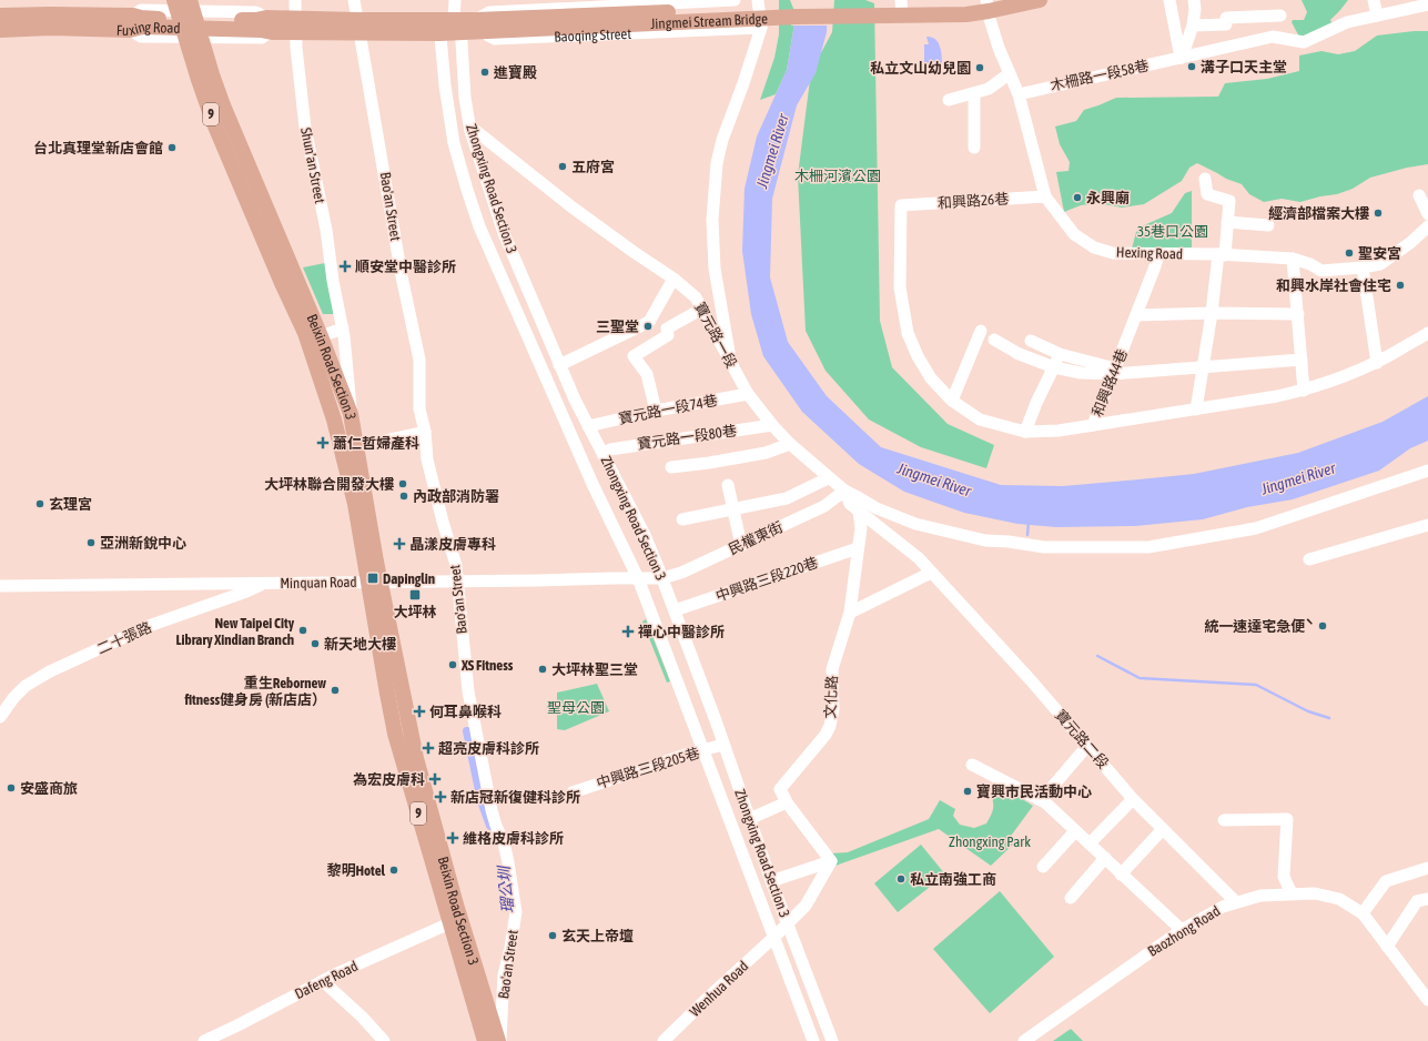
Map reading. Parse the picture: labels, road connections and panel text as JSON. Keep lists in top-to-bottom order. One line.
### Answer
{"streets":{"main road":["Jingmei Stream Bridge","Fuxing Road","Baoqing Street","9","Beixin Road Section 3"],"street":["木柵路一段58巷","Shun’an Street","Zhongxing Road Section 3","和興路26巷","Bao'an Street","Hexing Road","寶元路一段","和興路44巷","寶元路一段74巷","寶元路一段80巷","民權東街","中興路三段220巷","Minquan Road","二十張路","文化路","寶元路二段","中興路三段205巷","Baozhong Road","Dafeng Road","Wenhua Road"]},"crossings":[["Jingmei Stream Bridge","Baoqing Street"],["Jingmei Stream Bridge","Hexing Road"],["Fuxing Road","Baoqing Street"],["Fuxing Road","Shun’an Street"],["Baoqing Street","Shun’an Street"],["Baoqing Street","Zhongxing Road Section 3"],["Baoqing Street","Bao'an Street"],["木柵路一段58巷","Hexing Road"],["9","Beixin Road Section 3"],["Shun’an Street","Beixin Road Section 3"],["Zhongxing Road Section 3","寶元路一段"],["Zhongxing Road Section 3","寶元路一段74巷"],["Zhongxing Road Section 3","寶元路一段80巷"],["Zhongxing Road Section 3","民權東街"],["Zhongxing Road Section 3","中興路三段220巷"],["Zhongxing Road Section 3","Minquan Road"],["Zhongxing Road Section 3","中興路三段205巷"],["Zhongxing Road Section 3","Wenhua Road"],["和興路26巷","Hexing Road"],["和興路26巷","和興路44巷"],["Bao'an Street","Beixin Road Section 3"],["Bao'an Street","Minquan Road"],["Hexing Road","和興路44巷"],["寶元路一段","寶元路一段74巷"],["寶元路一段","寶元路一段80巷"],["寶元路一段","民權東街"],["寶元路一段","寶元路二段"],["Beixin Road Section 3","Minquan Road"],["Beixin Road Section 3","Dafeng Road"],["民權東街","Minquan Road"],["Minquan Road","二十張路"],["文化路","Wenhua Road"],["寶元路二段","Baozhong Road"]],"water":["Jingmei River","瑠公圳"],"parks":["木柵河濱公園","35巷口公園","聖母公園","Zhongxing Park"],"places":{"other":["溝子口天主堂","私立文山幼兒園","進寶殿","台北真理堂新店會館","五府宮","永興廟","經濟部檔案大樓","聖安宮","和興水岸社會住宅","三聖堂","大坪林聯合開發大樓","內政部消防署","玄理宮","亞洲新銳中心","統一速達宅急便ˋ","New Taipei City Library Xindian Branch","新天地大樓","XS Fitness","大坪林聖三堂","重生Rebornew fitness健身房 (新店店）","安盛商旅","寶興市民活動中心","黎明Hotel","私立南強工商","玄天上帝壇"],"health":["順安堂中醫診所","蕭仁哲婦產科","晶漾皮膚專科","禪心中醫診所","何耳鼻喉科","超亮皮膚科診所","為宏皮膚科","新店冠新復健科診所","維格皮膚科診所"],"transit":["Dapinglin","大坪林"]}}
